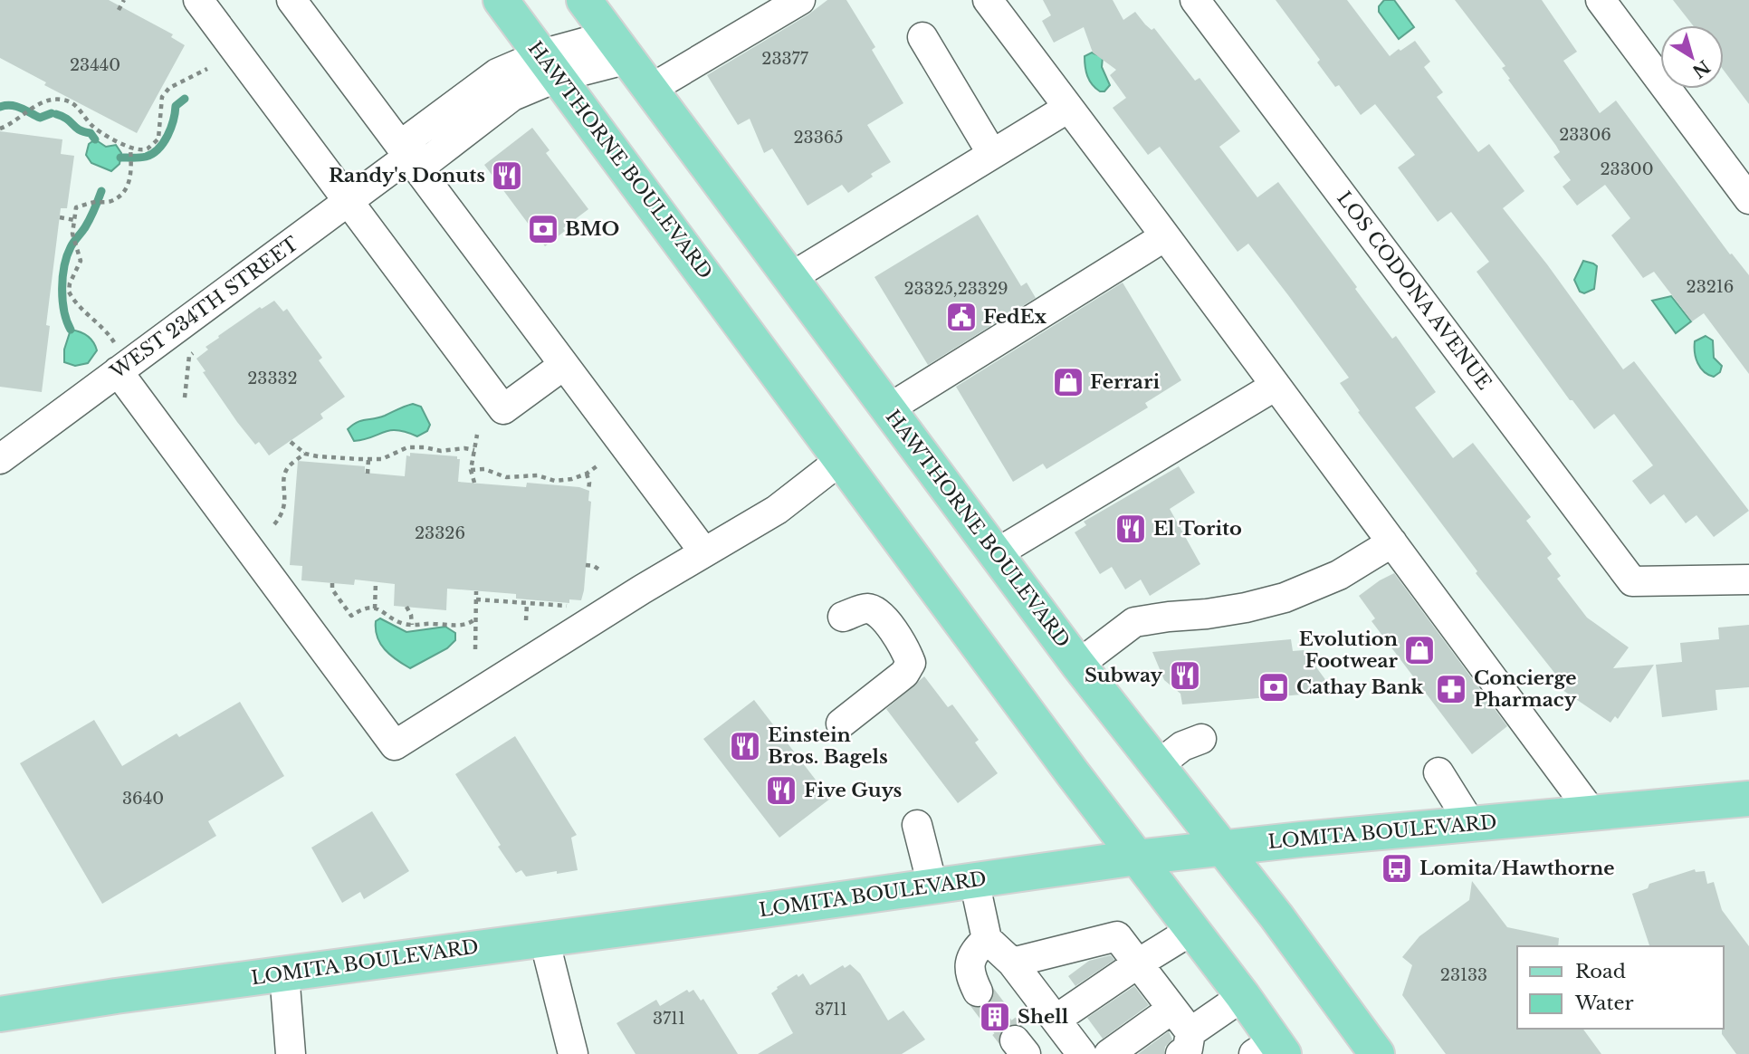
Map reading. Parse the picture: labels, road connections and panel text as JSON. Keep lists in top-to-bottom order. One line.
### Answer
{"streets":{"main road":["HAWTHORNE BOULEVARD","LOMITA BOULEVARD"],"street":["LOS CODONA AVENUE","WEST 234TH STREET"]},"crossings":[["HAWTHORNE BOULEVARD","WEST 234TH STREET"],["HAWTHORNE BOULEVARD","LOMITA BOULEVARD"]],"places":{"restaurant":["Randy's Donuts","El Torito","Subway","Einstein Bros. Bagels","Five Guys"],"bank":["BMO","Cathay Bank"],"public building":["FedEx"],"shop":["Ferrari","Evolution Footwear"],"pharmacy":["Concierge Pharmacy"],"bus stop":["Lomita/Hawthorne"],"building":["Shell"]},"house_numbers":["23377","23440","23306","23365","23300","23216","23325,23329","23332","23326","3640","23133","3711","3711"],"legend":["Road","Water"],"north":"bottom right"}
